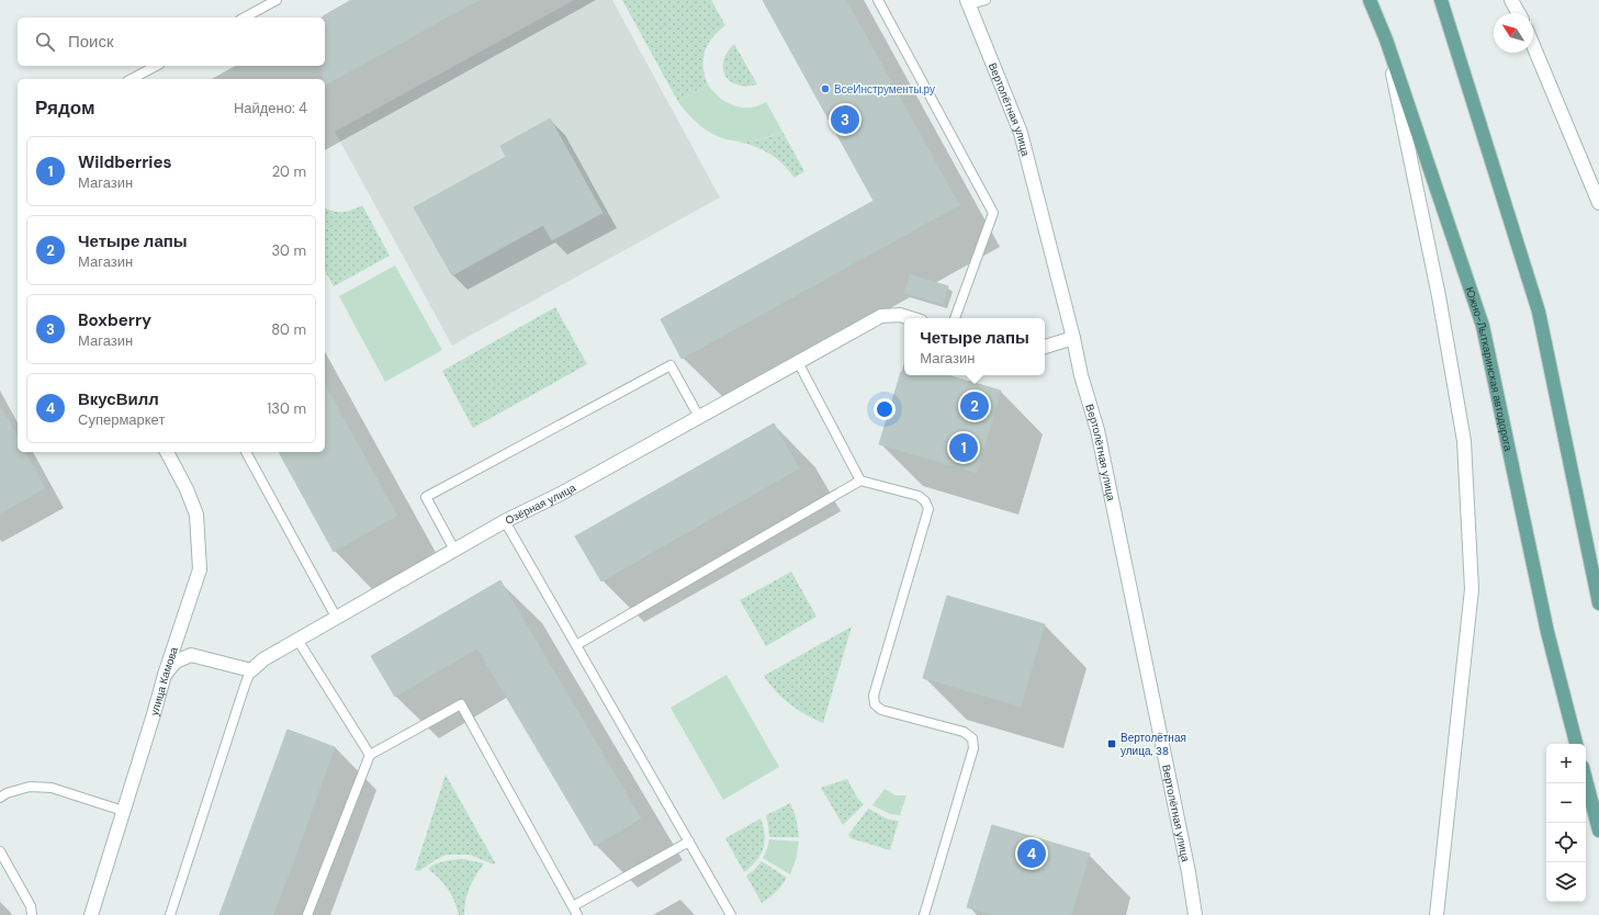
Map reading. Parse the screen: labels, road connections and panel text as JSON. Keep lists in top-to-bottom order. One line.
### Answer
{"streets":{"main road":["Южно-Лыткаринская автодорога"],"street":["Вертолётная улица","Озёрная улица","улица Камова"]},"places":{"other":["ВсеИнструменты.ру"],"transit":["Вертолётная улица, 38"]},"north":"top left","page":{"search":"Поиск","heading":["Рядом","Найдено: 4"],"pins":["3","2","1","4"],"list":[{"mark":"1","name":"Wildberries","note":"Магазин","value":"20 m"},{"mark":"2","name":"Четыре лапы","note":"Магазин","value":"30 m"},{"mark":"3","name":"Boxberry","note":"Магазин","value":"80 m"},{"mark":"4","name":"ВкусВилл","note":"Супермаркет","value":"130 m"}],"popup":["Четыре лапы","Магазин"],"map_buttons":["+","−"]}}
